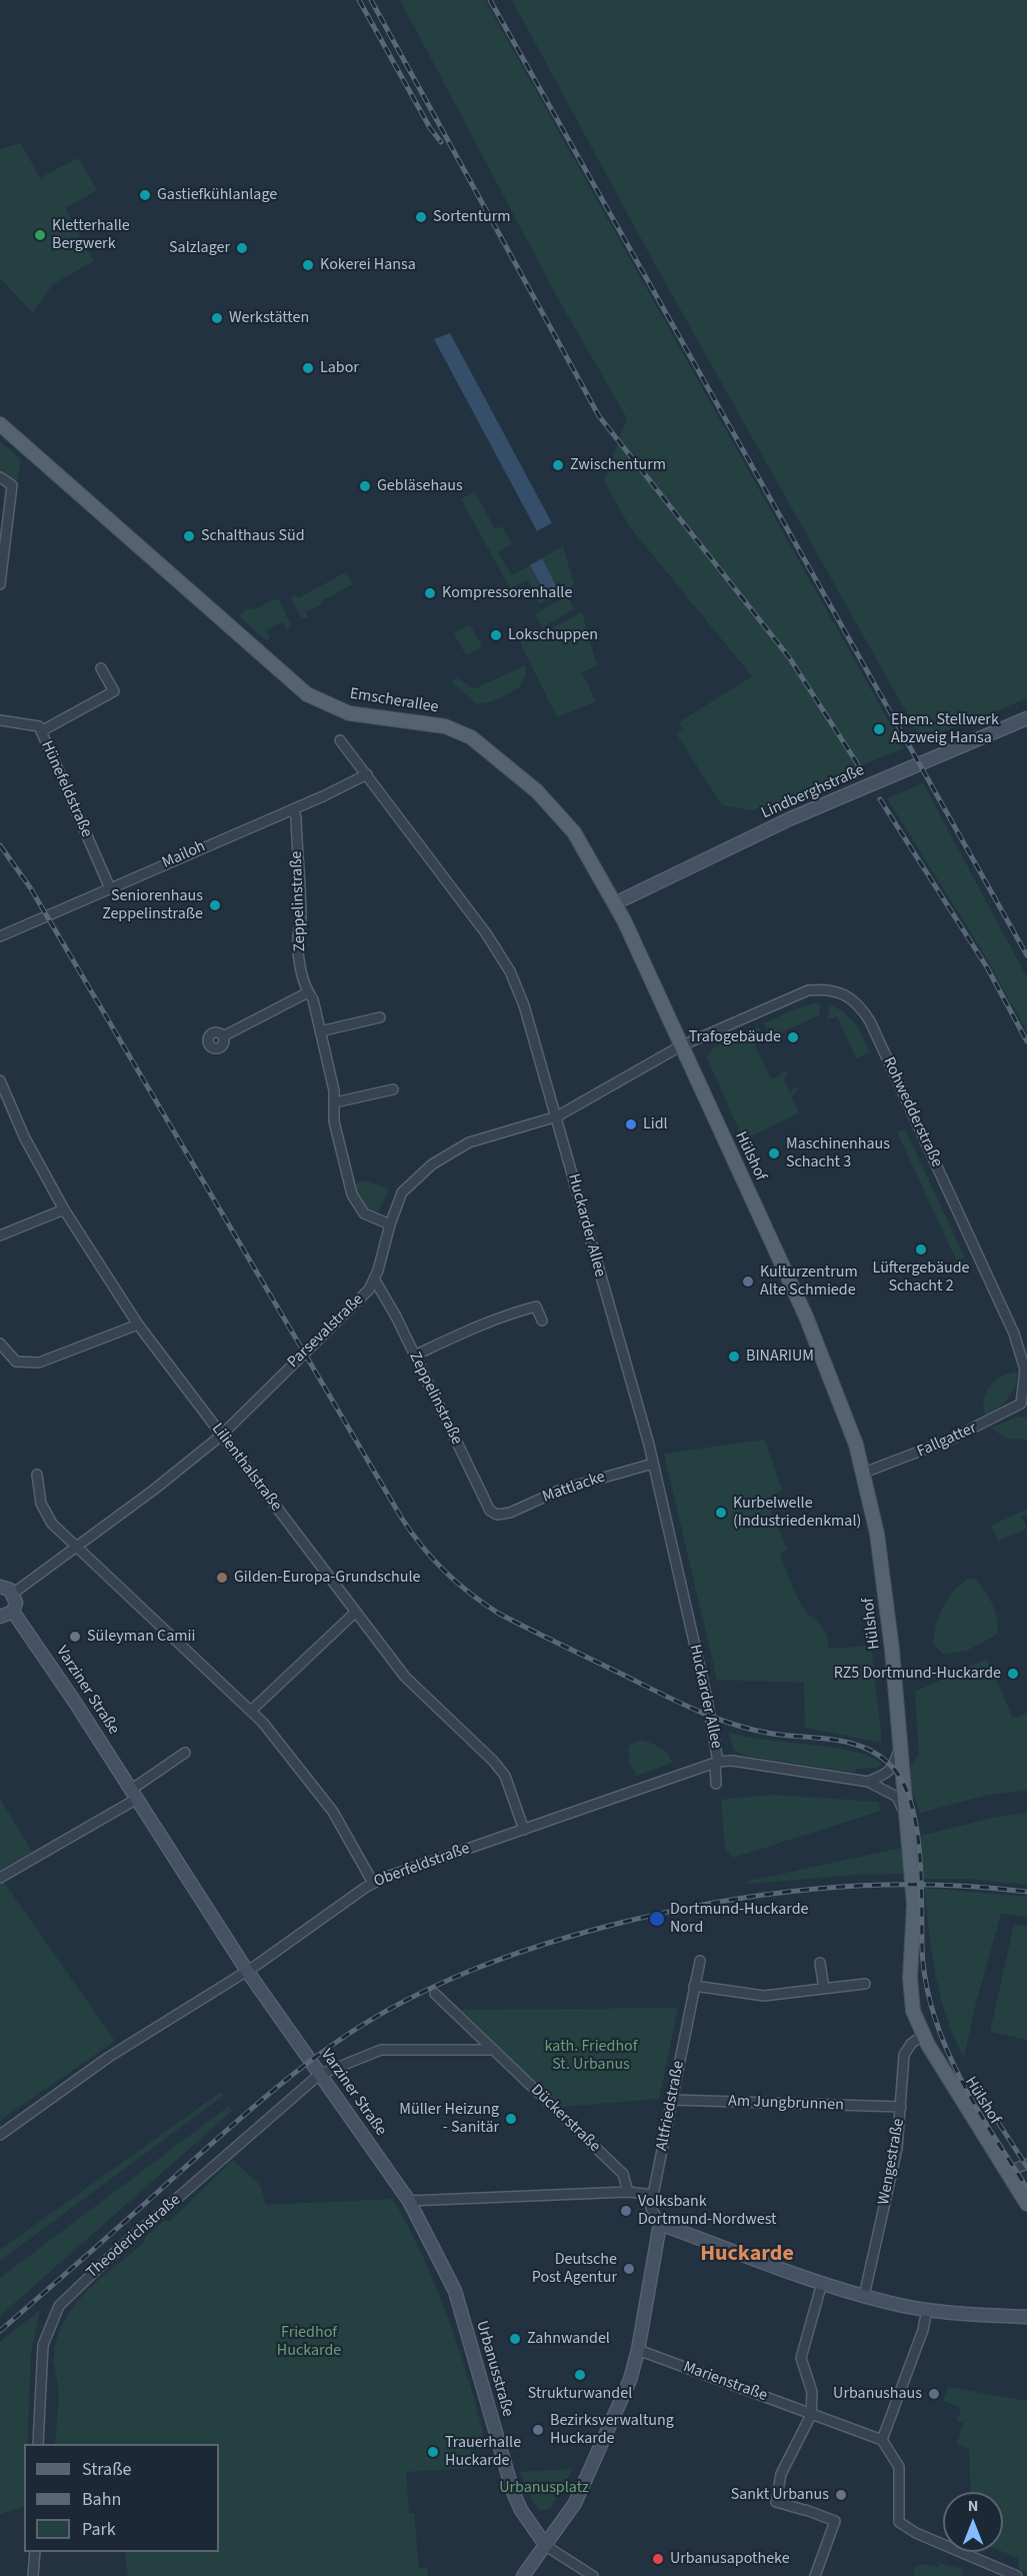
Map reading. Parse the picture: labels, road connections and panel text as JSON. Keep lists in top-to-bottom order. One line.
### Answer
{"streets":{"main road":["Emscherallee","Lindberghstraße","Hülshof","Varziner Straße","Urbanusstraße"],"street":["Hünefeldstraße","Mailoh","Zeppelinstraße","Rohwedderstraße","Huckarder Allee","Parsevalstraße","Fallgatter","Lilienthalstraße","Mattlacke","Oberfeldstraße","Am Jungbrunnen","Altfriedstraße","Dückerstraße","Wengestraße","Theoderichstraße","Marienstraße"]},"crossings":[["Emscherallee","Lindberghstraße"],["Emscherallee","Rohwedderstraße"],["Emscherallee","Hülshof"],["Emscherallee","Parsevalstraße"],["Hünefeldstraße","Mailoh"],["Mailoh","Zeppelinstraße"],["Mailoh","Huckarder Allee"],["Zeppelinstraße","Parsevalstraße"],["Zeppelinstraße","Mattlacke"],["Rohwedderstraße","Hülshof"],["Rohwedderstraße","Parsevalstraße"],["Rohwedderstraße","Fallgatter"],["Hülshof","Parsevalstraße"],["Hülshof","Fallgatter"],["Hülshof","Oberfeldstraße"],["Hülshof","Wengestraße"],["Huckarder Allee","Parsevalstraße"],["Huckarder Allee","Mattlacke"],["Huckarder Allee","Oberfeldstraße"],["Parsevalstraße","Lilienthalstraße"],["Lilienthalstraße","Oberfeldstraße"],["Varziner Straße","Oberfeldstraße"],["Varziner Straße","Theoderichstraße"],["Varziner Straße","Urbanusstraße"],["Am Jungbrunnen","Altfriedstraße"],["Am Jungbrunnen","Wengestraße"]],"districts":["Huckarde"],"parks":["kath. Friedhof St. Urbanus","Friedhof Huckarde","Urbanusplatz"],"places":["Gastiefkühlanlage","Sortenturm","Kletterhalle Bergwerk","Salzlager","Kokerei Hansa","Werkstätten","Labor","Zwischenturm","Gebläsehaus","Schalthaus Süd","Kompressorenhalle","Lokschuppen","Ehem. Stellwerk Abzweig Hansa","Seniorenhaus Zeppelinstraße","Trafogebäude","Lidl","Maschinenhaus Schacht 3","Lüftergebäude Schacht 2","Kulturzentrum Alte Schmiede","BINARIUM","Kurbelwelle (Industriedenkmal)","Gilden-Europa-Grundschule","Süleyman Camii","RZ5 Dortmund-Huckarde","Dortmund-Huckarde Nord","Müller Heizung - Sanitär","Volksbank Dortmund-Nordwest","Deutsche Post Agentur","Zahnwandel","Strukturwandel","Urbanushaus","Bezirksverwaltung Huckarde","Trauerhalle Huckarde","Sankt Urbanus","Urbanusapotheke"],"legend":["Straße","Bahn","Park"],"north":"top"}
